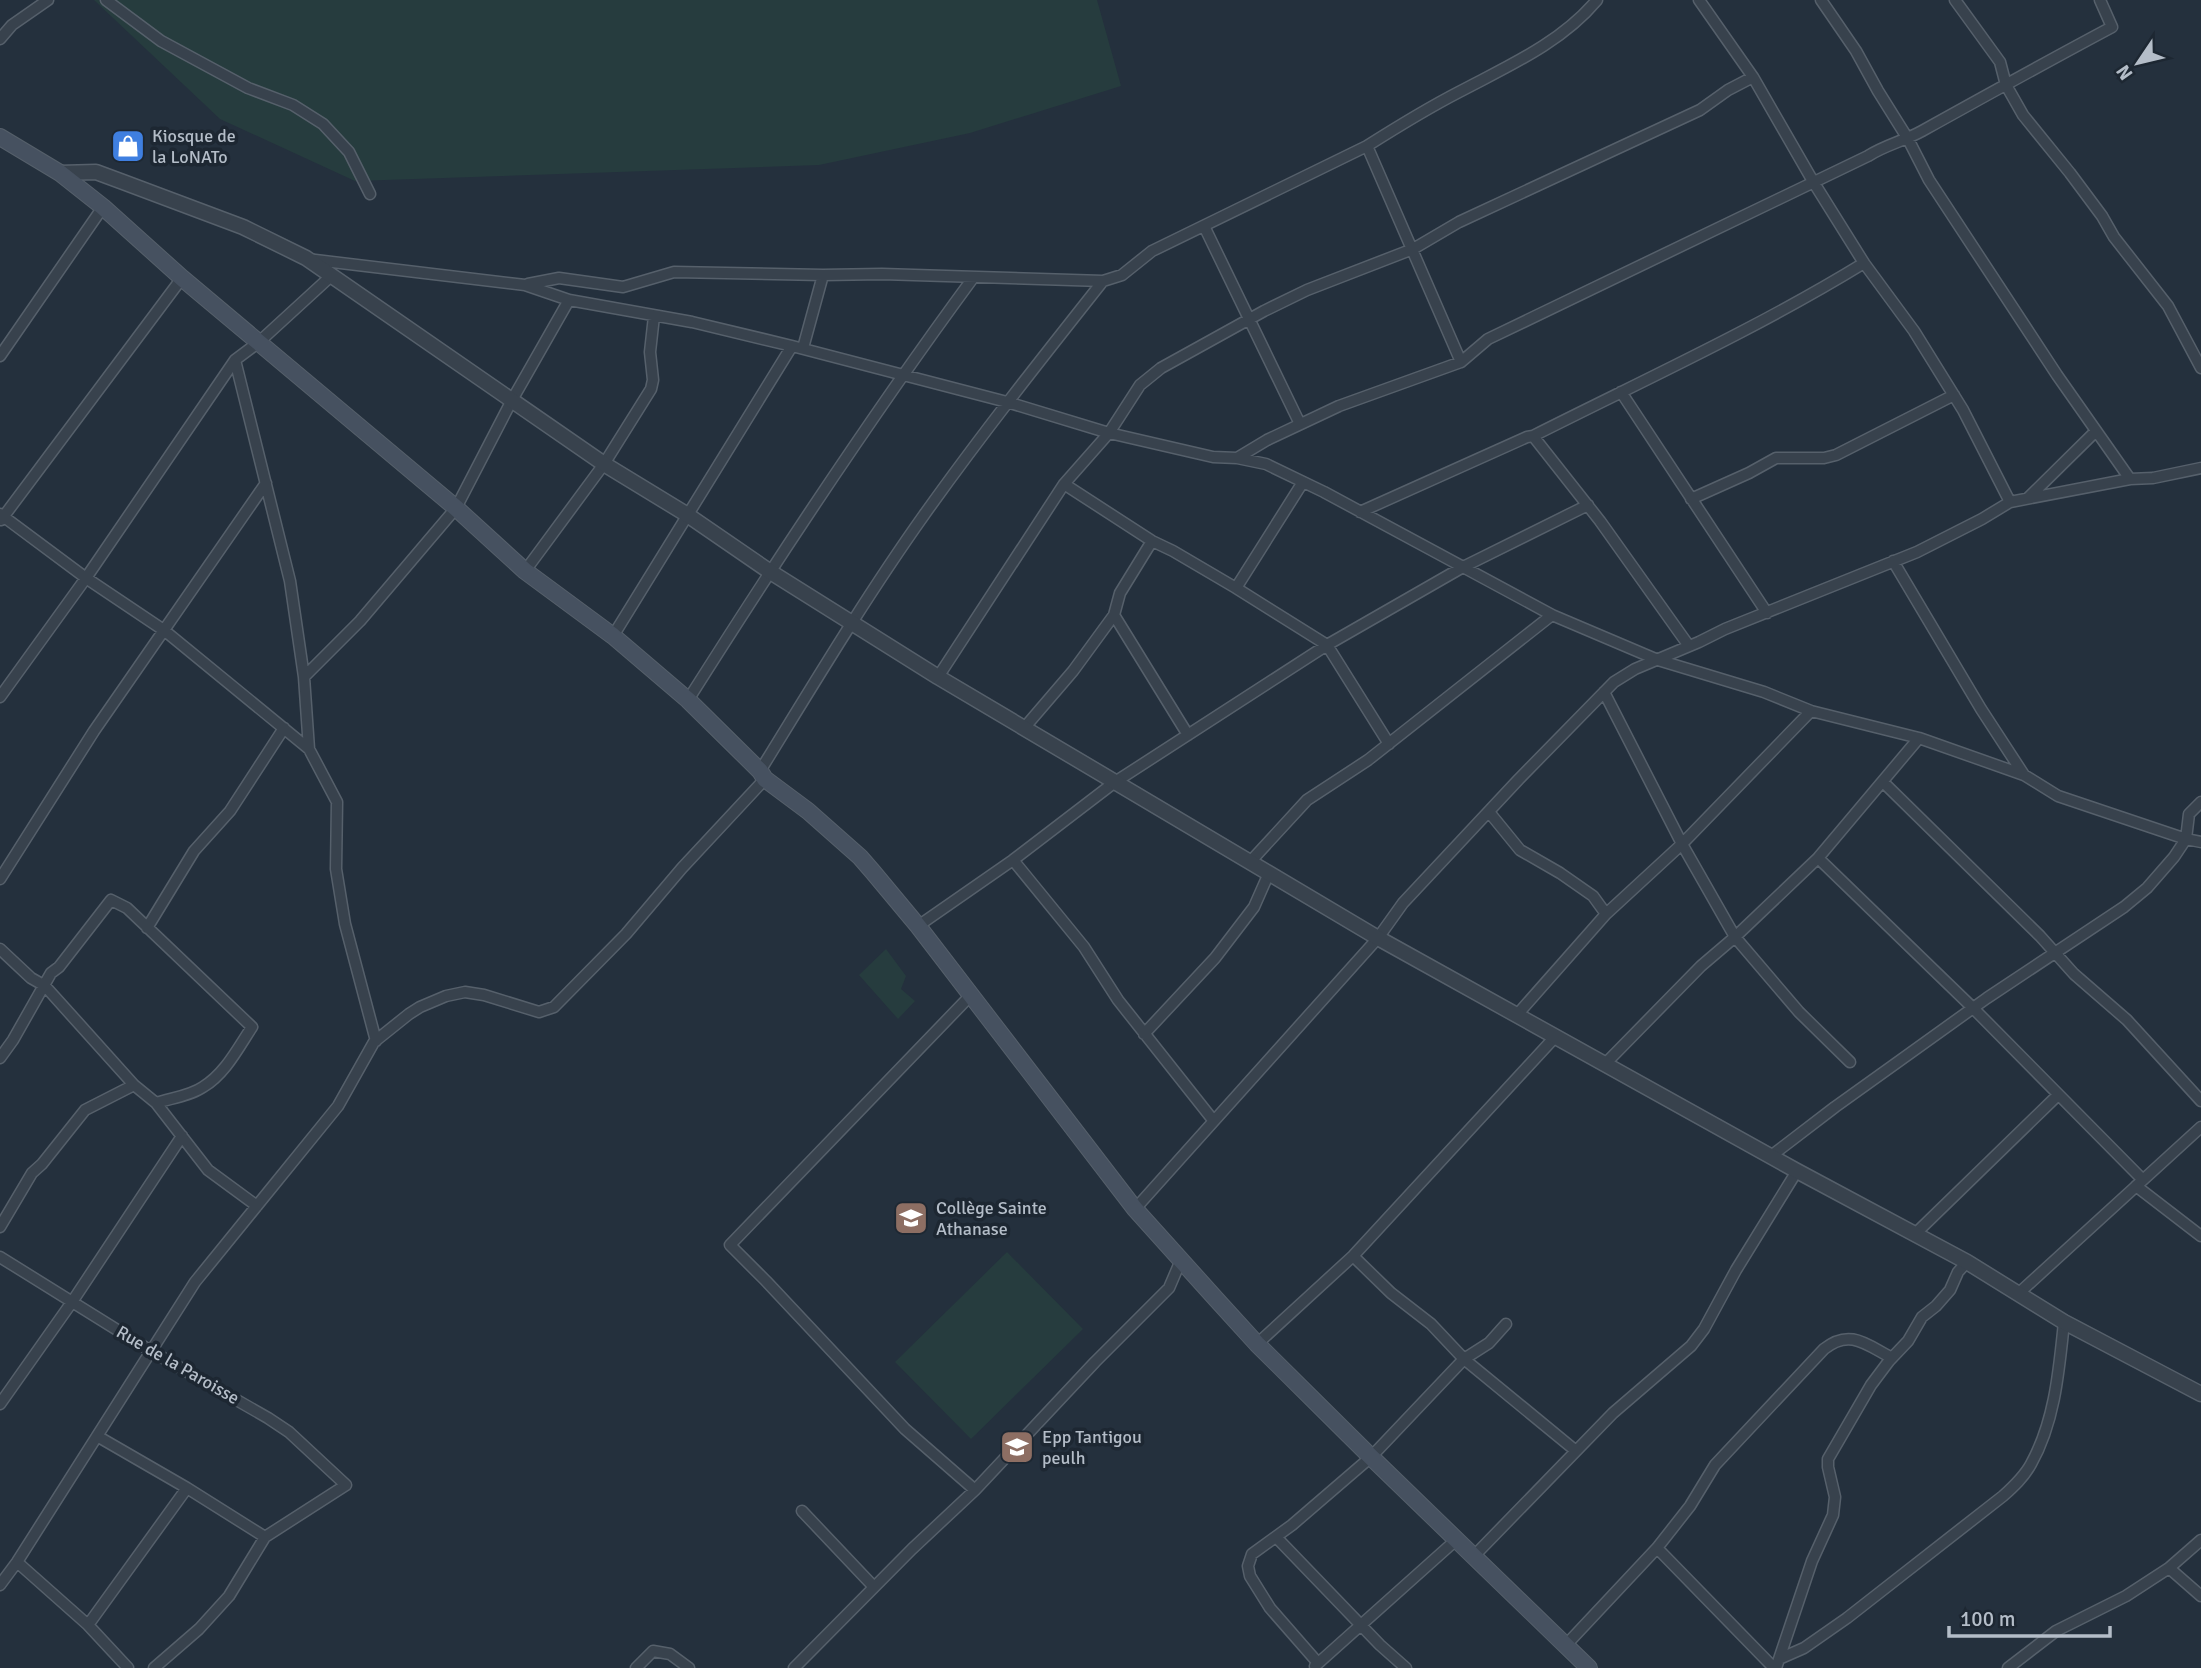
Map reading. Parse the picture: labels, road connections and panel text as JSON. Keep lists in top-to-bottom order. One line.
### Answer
{"streets":{"street":["Rue de la Paroisse"]},"places":{"shop":["Kiosque de la LoNATo"],"school or university":["Collège Sainte Athanase","Epp Tantigou peulh"]},"scale_bar":"100 m","north":"bottom left"}
